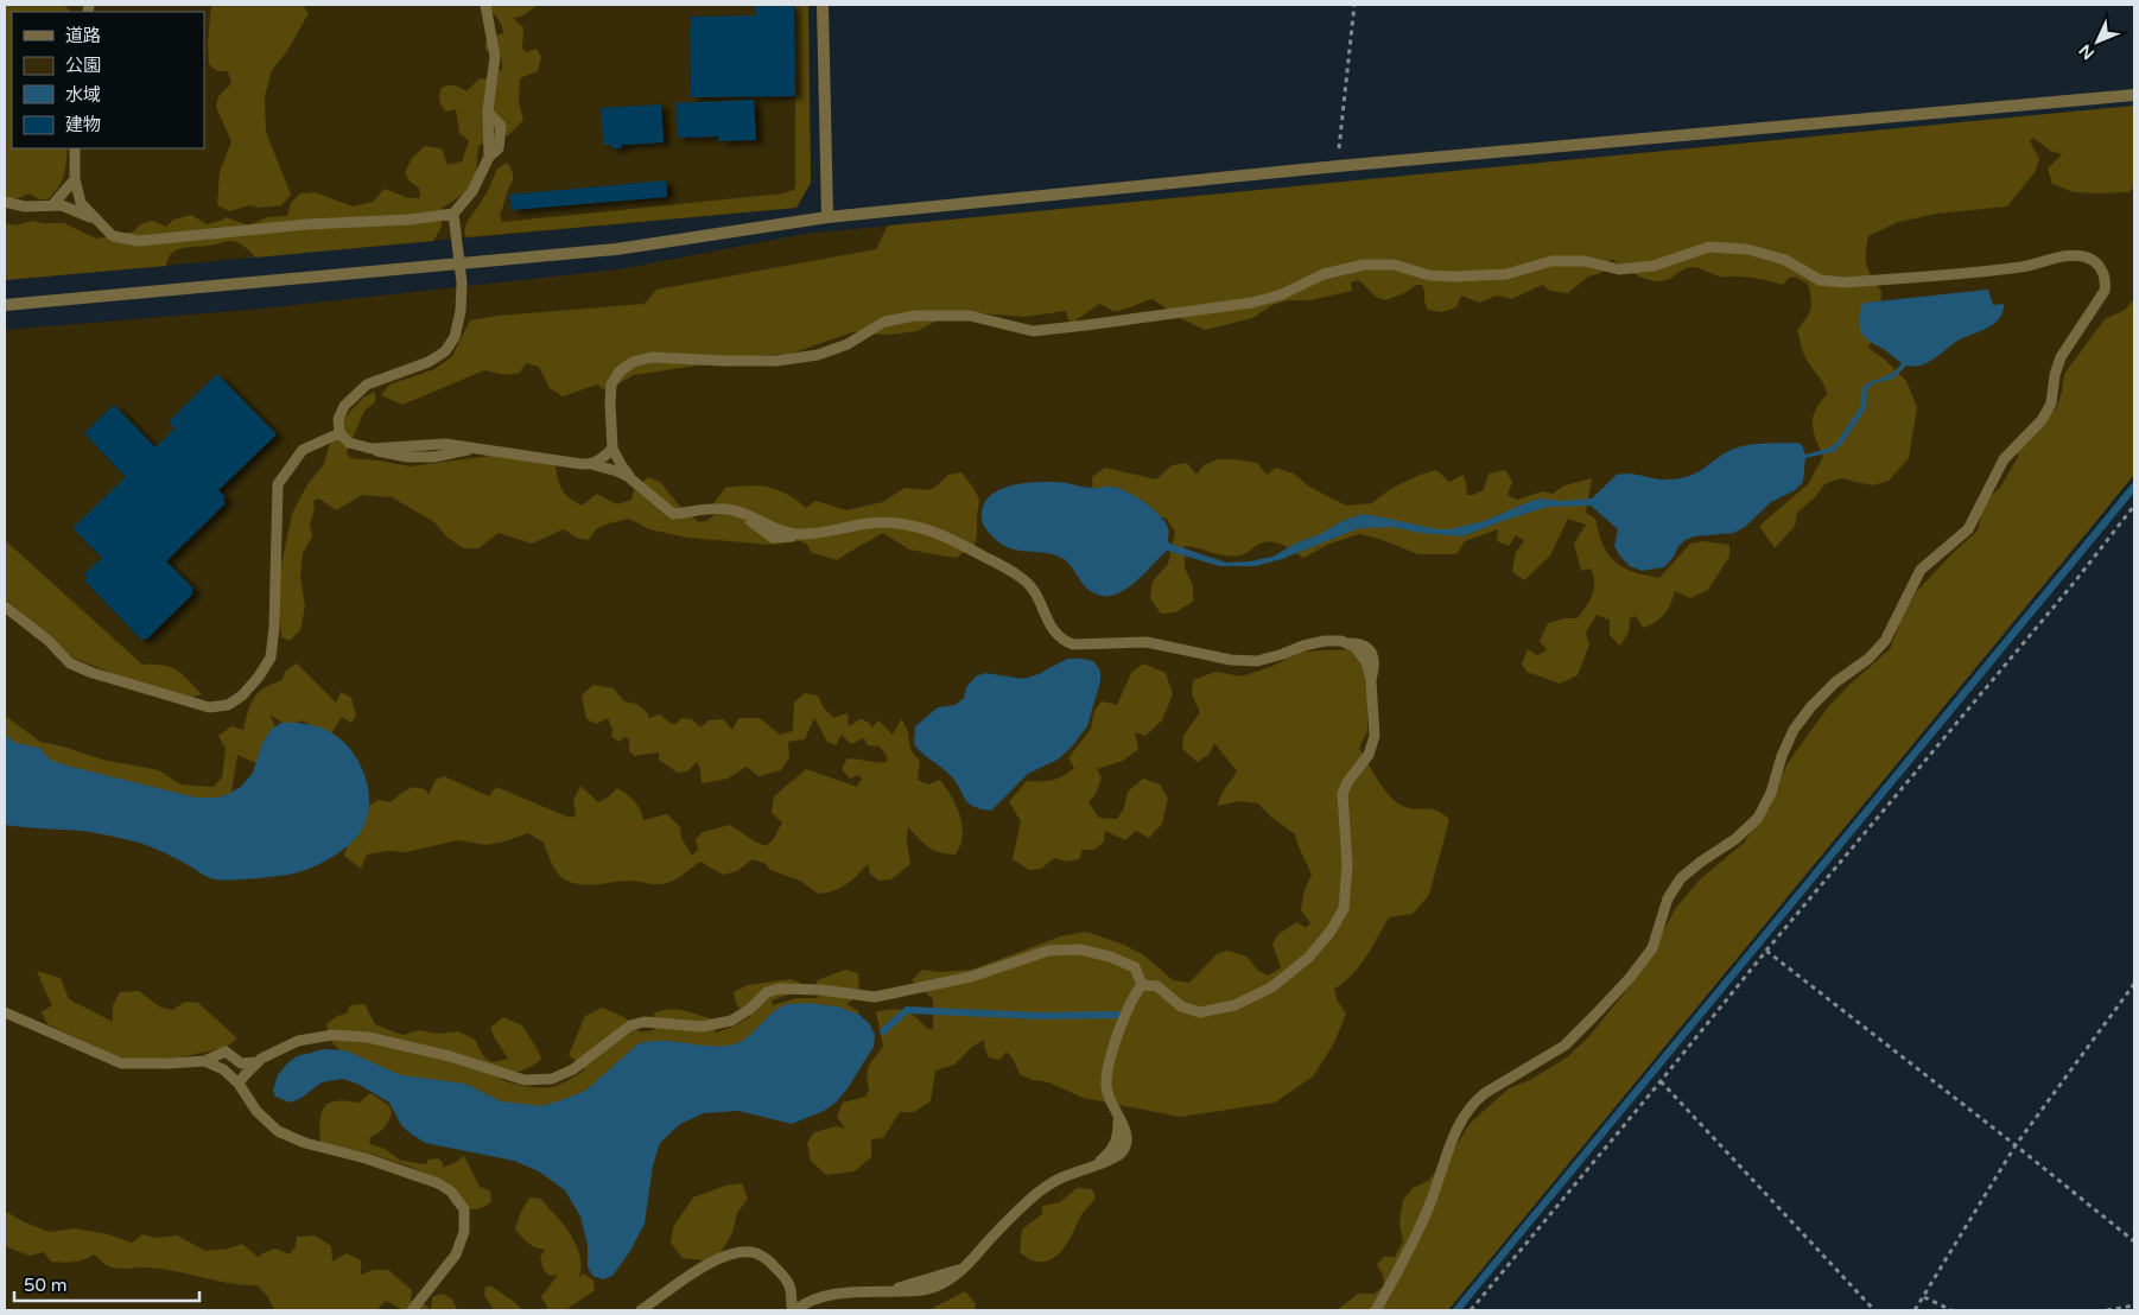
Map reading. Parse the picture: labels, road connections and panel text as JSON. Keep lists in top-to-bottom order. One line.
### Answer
{"legend":["道路","公園","水域","建物"],"scale_bar":"50 m","north":"bottom left"}
